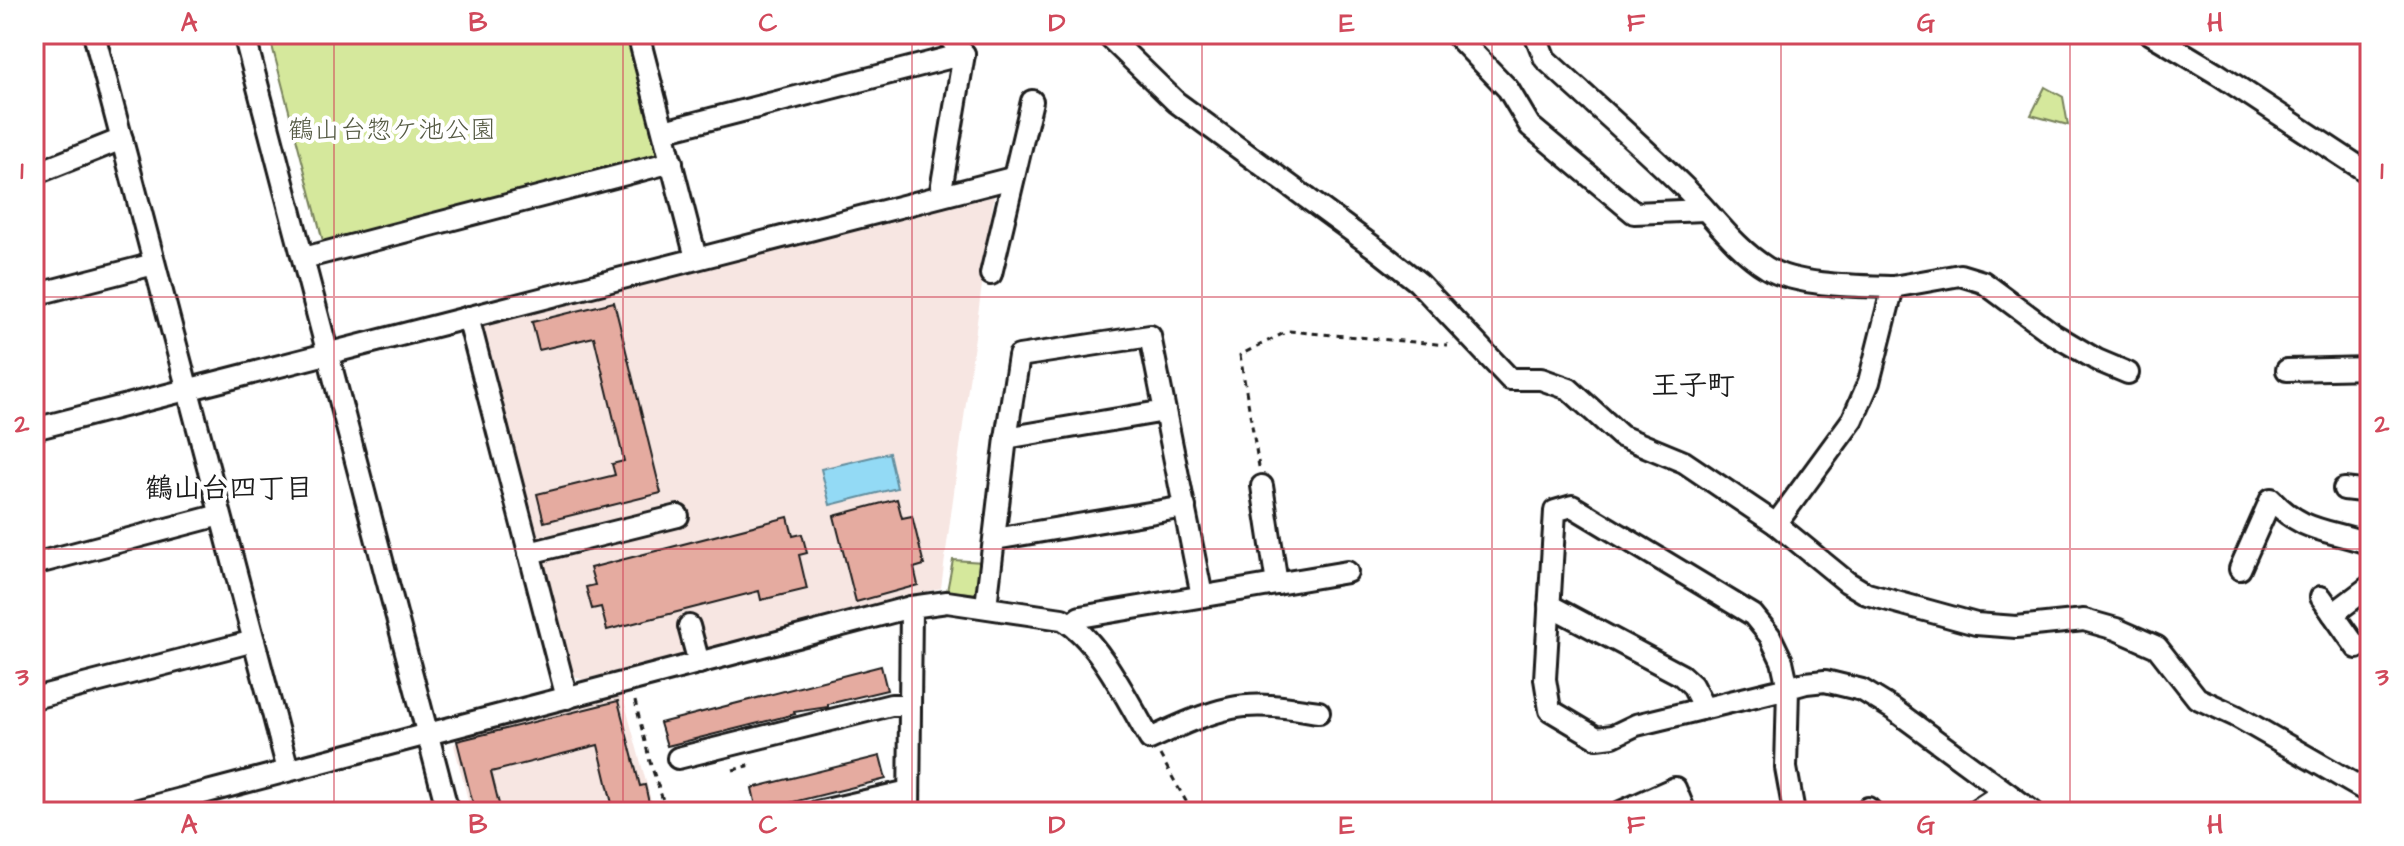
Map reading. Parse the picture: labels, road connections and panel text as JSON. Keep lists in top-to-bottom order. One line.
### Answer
{"districts":["王子町","鶴山台四丁目"],"parks":["鶴山台惣ケ池公園"],"grid":{"columns":["A","B","C","D","E","F","G","H"],"rows":["1","2","3"]}}
